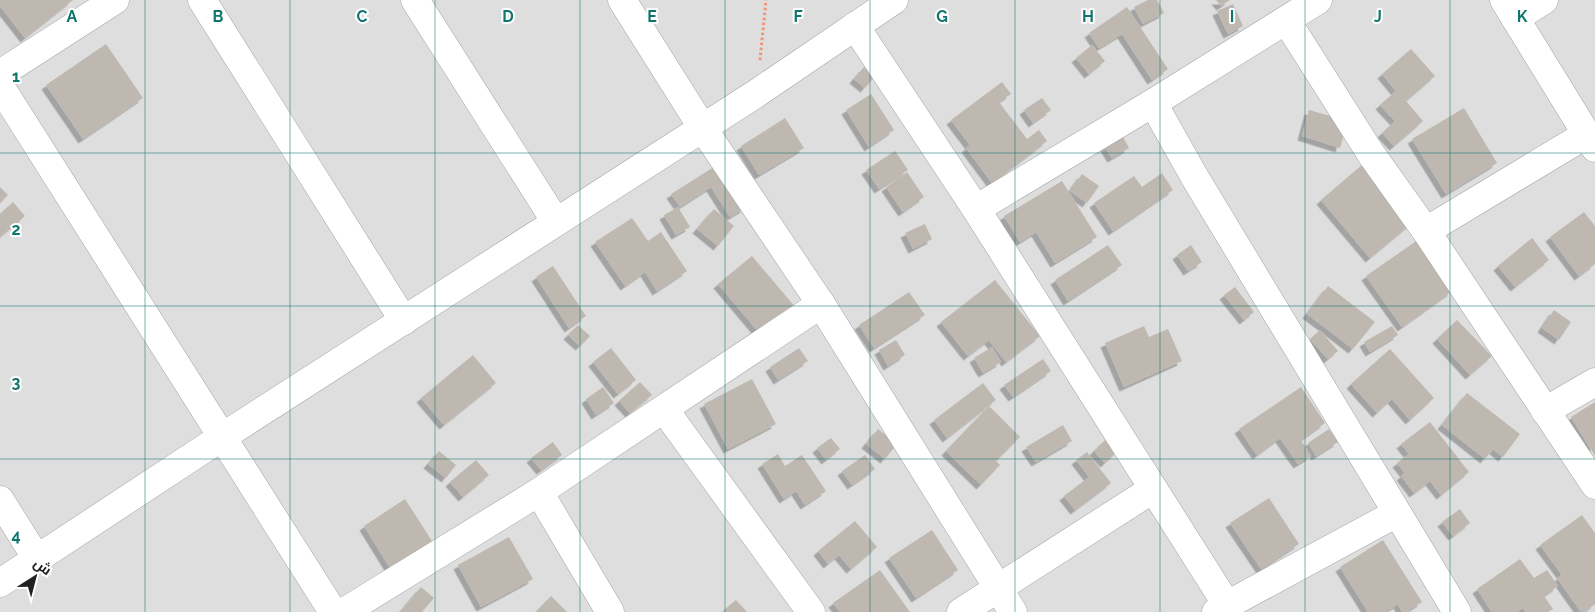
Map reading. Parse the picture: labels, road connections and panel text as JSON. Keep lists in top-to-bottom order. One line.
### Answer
{"north":"top right","grid":{"columns":["A","B","C","D","E","F","G","H","I","J","K"],"rows":["1","2","3","4"]}}
